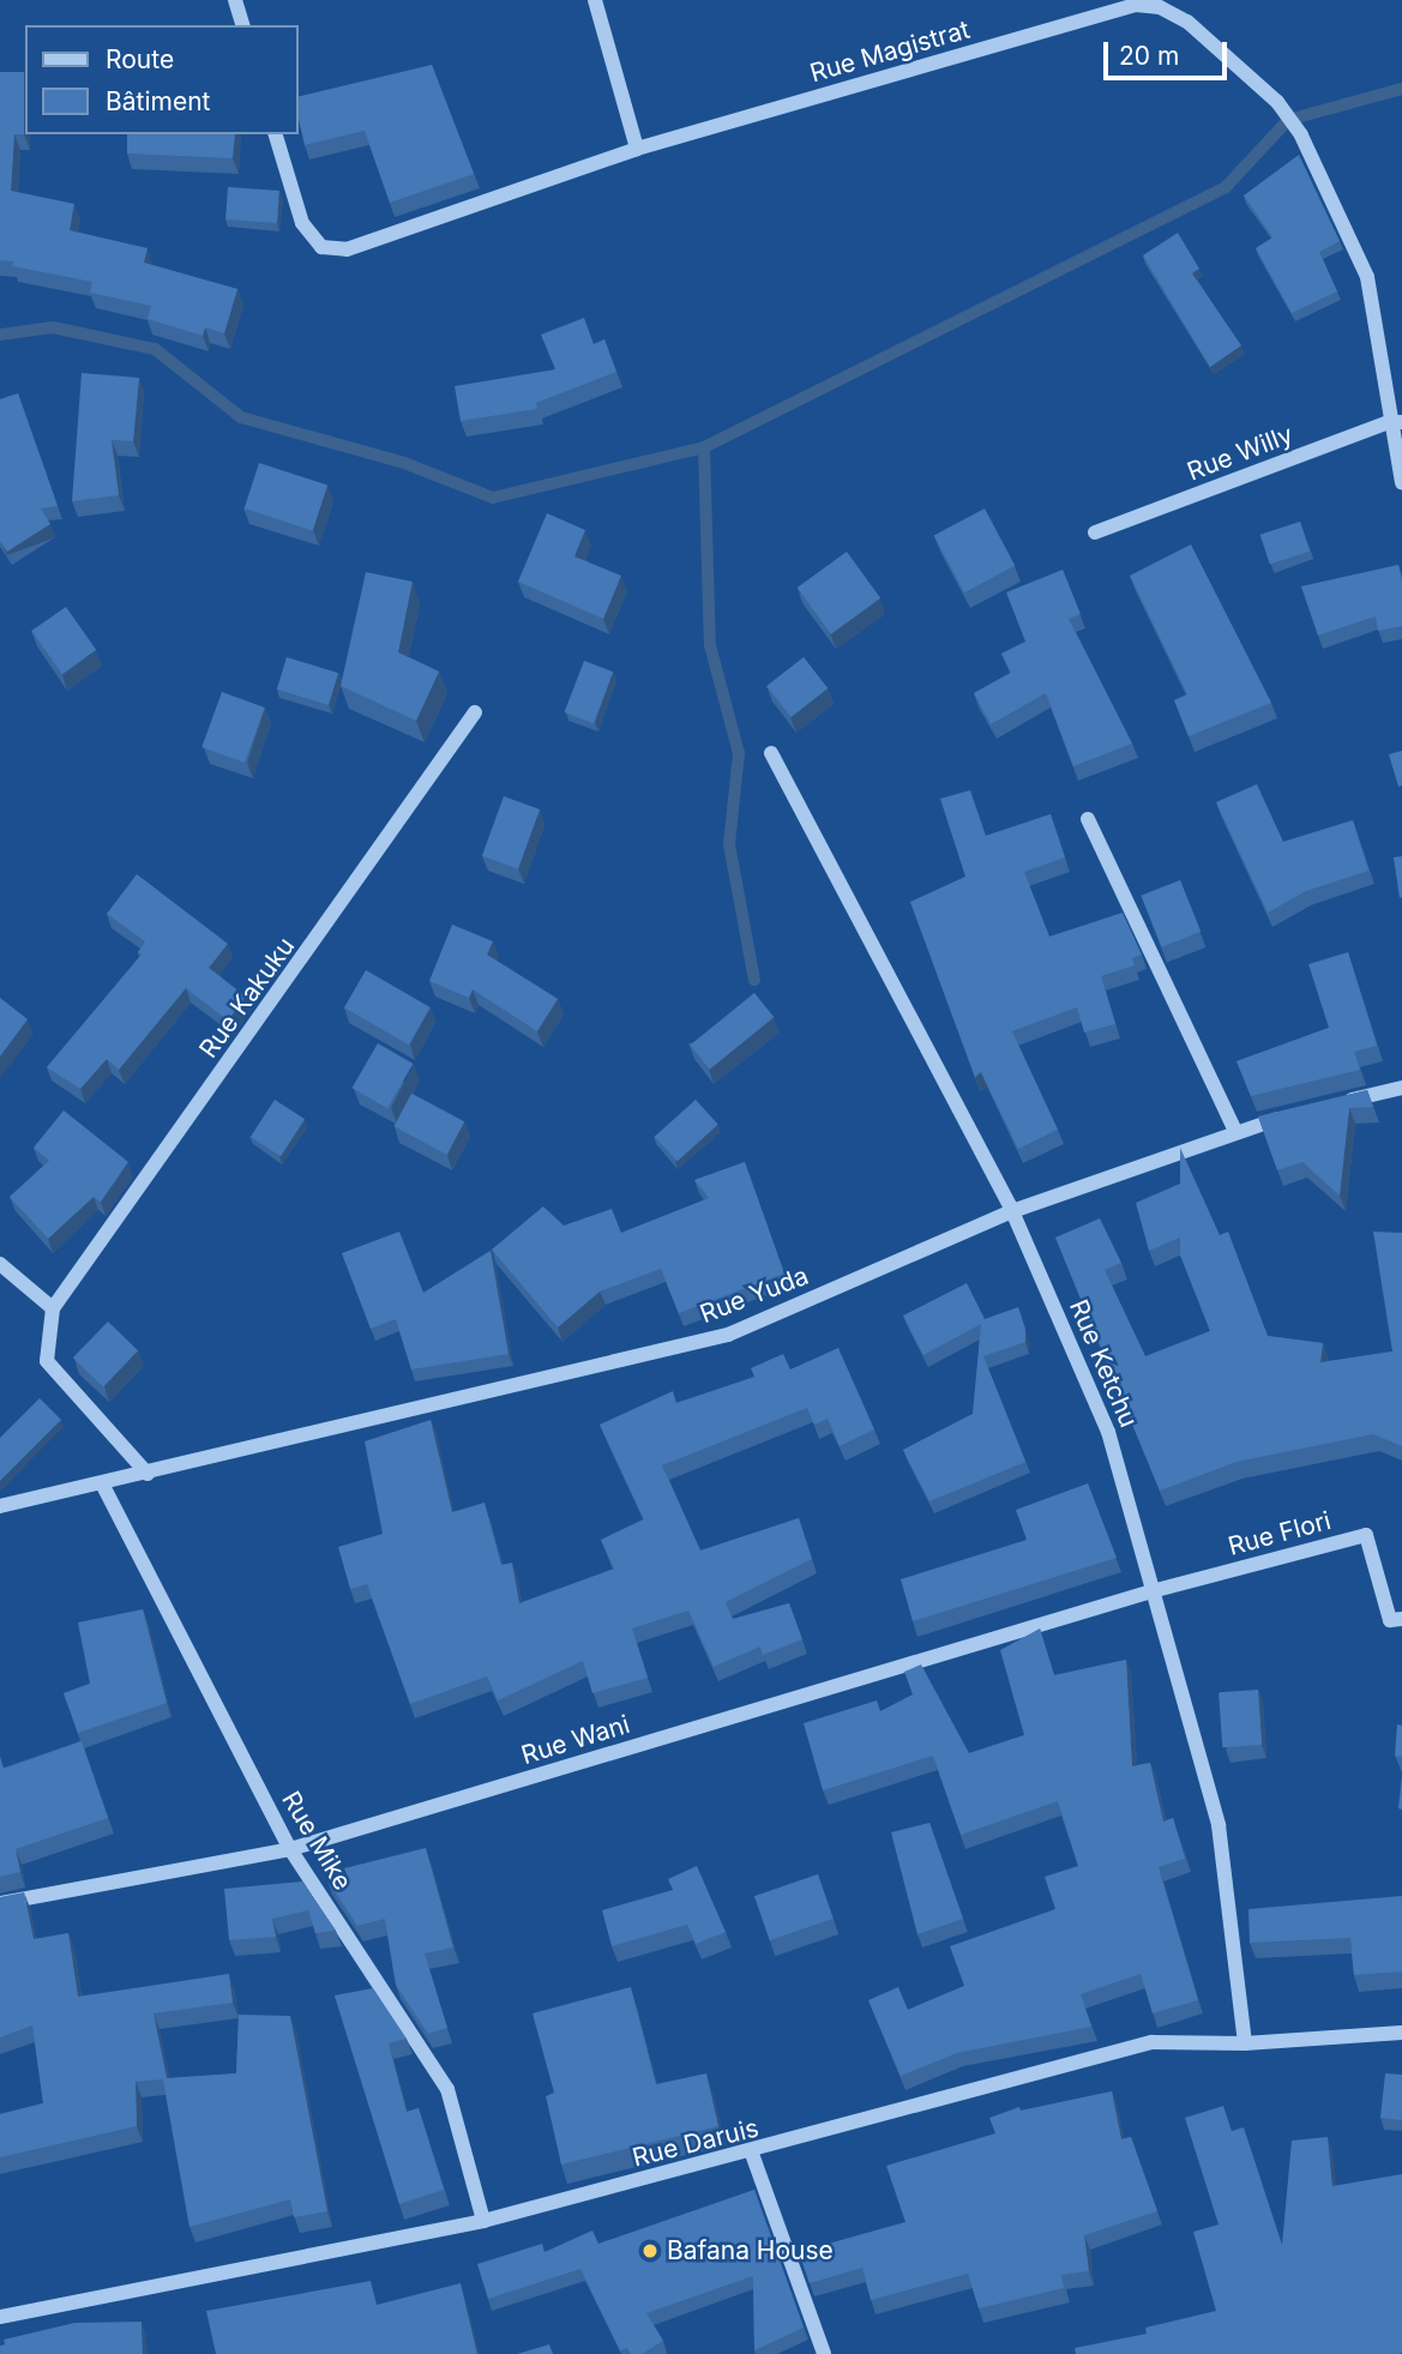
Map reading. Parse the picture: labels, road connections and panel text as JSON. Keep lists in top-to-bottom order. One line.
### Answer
{"streets":{"street":["Rue Magistrat","Rue Willy","Rue Kakuku","Rue Yuda","Rue Ketchu","Rue Flori","Rue Wani","Rue Mike","Rue Daruis"]},"crossings":[["Rue Magistrat","Rue Willy"],["Rue Yuda","Rue Ketchu"],["Rue Yuda","Rue Mike"],["Rue Ketchu","Rue Flori"],["Rue Ketchu","Rue Wani"],["Rue Ketchu","Rue Daruis"],["Rue Flori","Rue Wani"],["Rue Wani","Rue Mike"],["Rue Mike","Rue Daruis"]],"places":["Bafana House"],"legend":["Route","Bâtiment"],"scale_bar":"20 m"}
